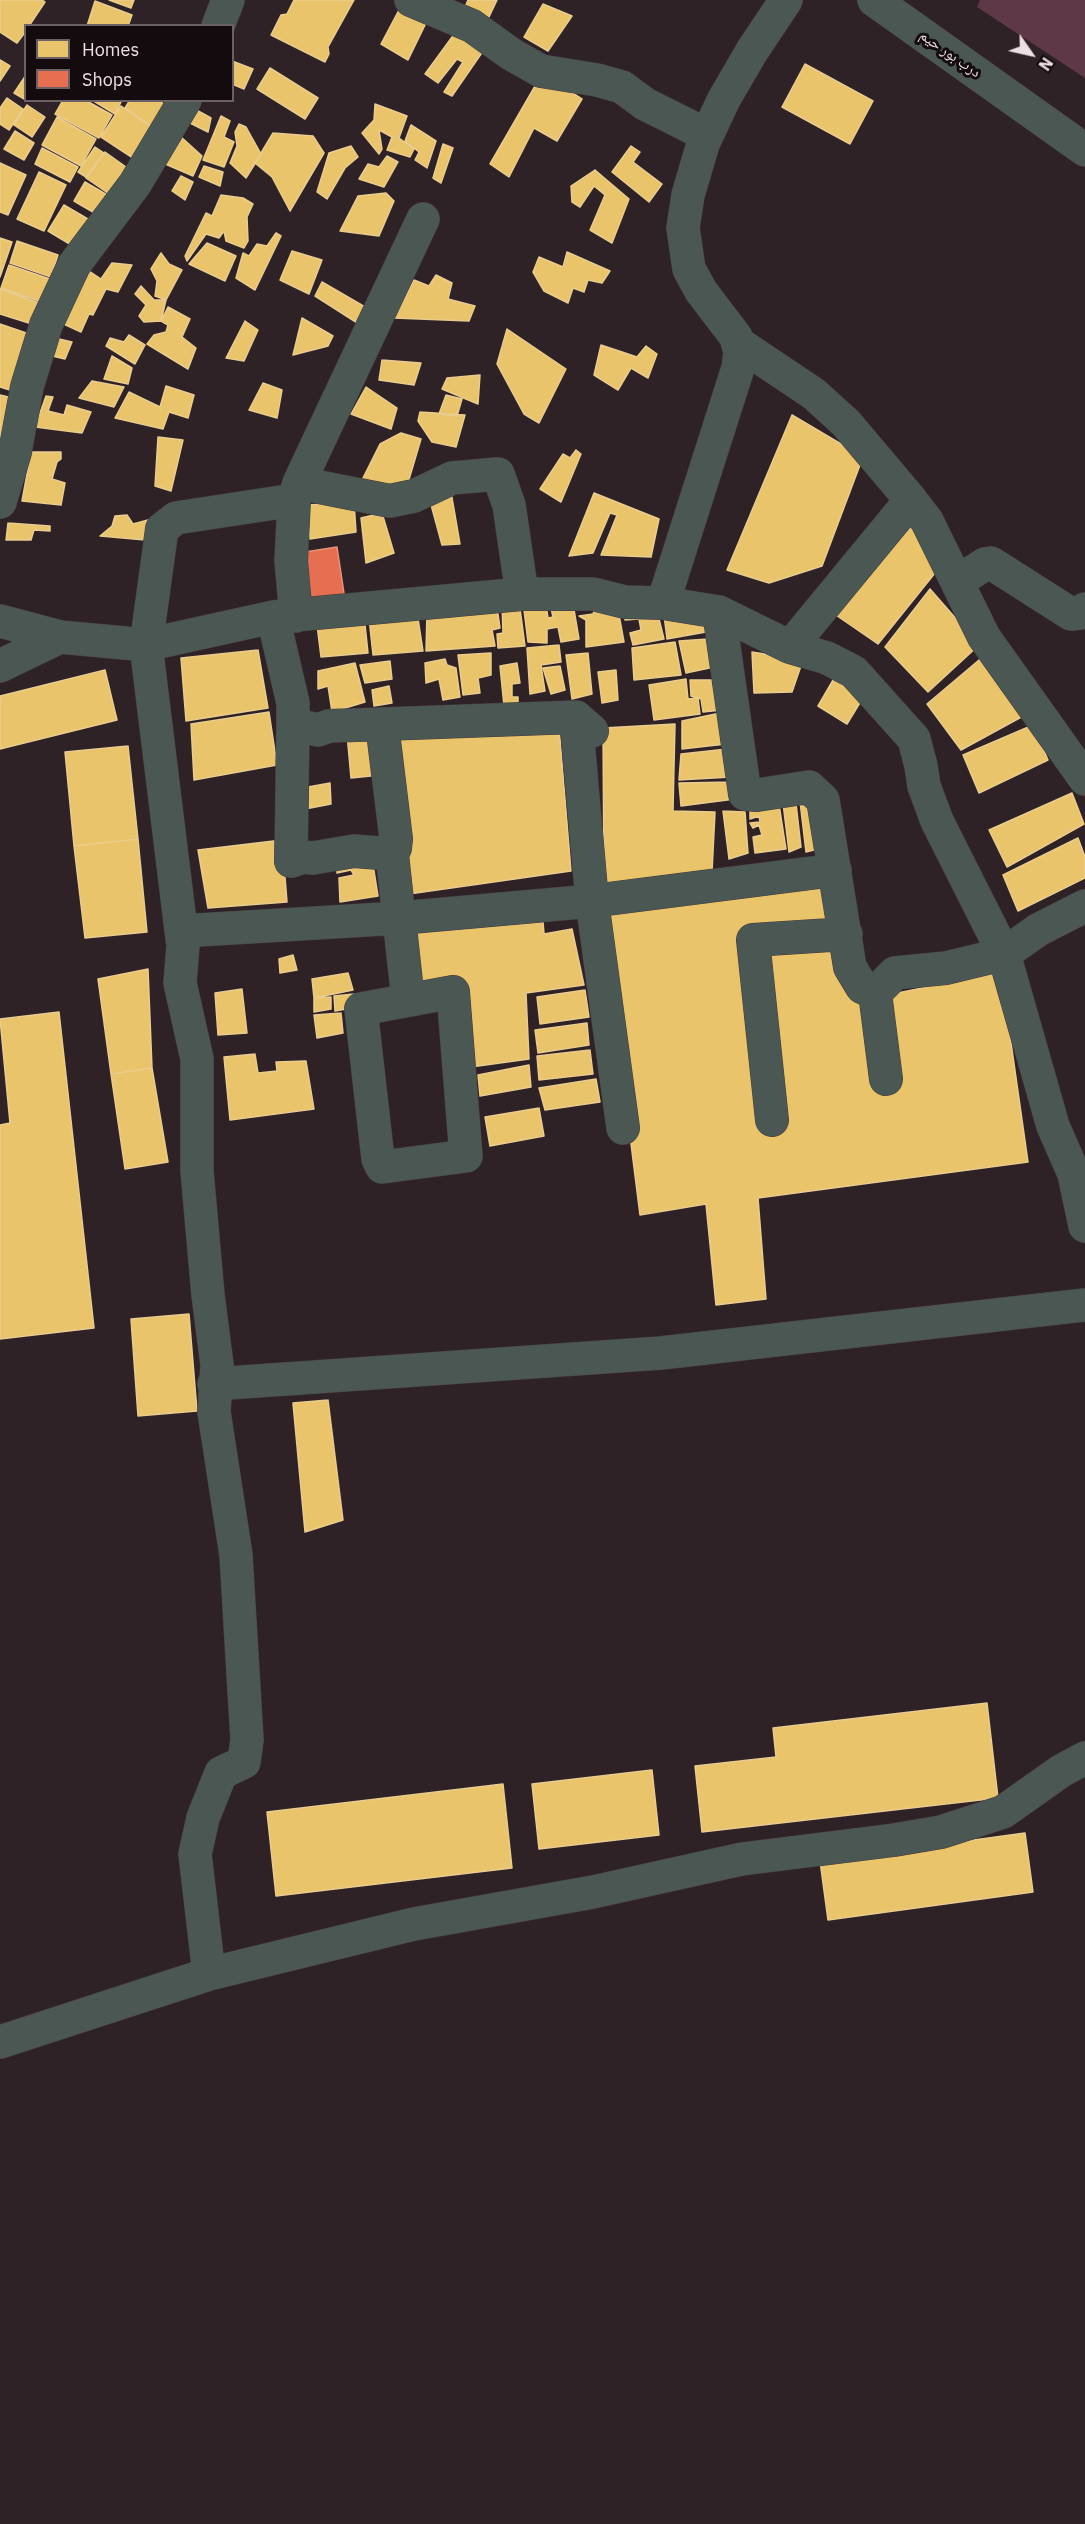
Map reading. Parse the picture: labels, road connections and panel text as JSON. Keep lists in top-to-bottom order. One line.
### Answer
{"streets":{"street":["درب بور حيم"]},"legend":["Homes","Shops"],"north":"bottom right"}
